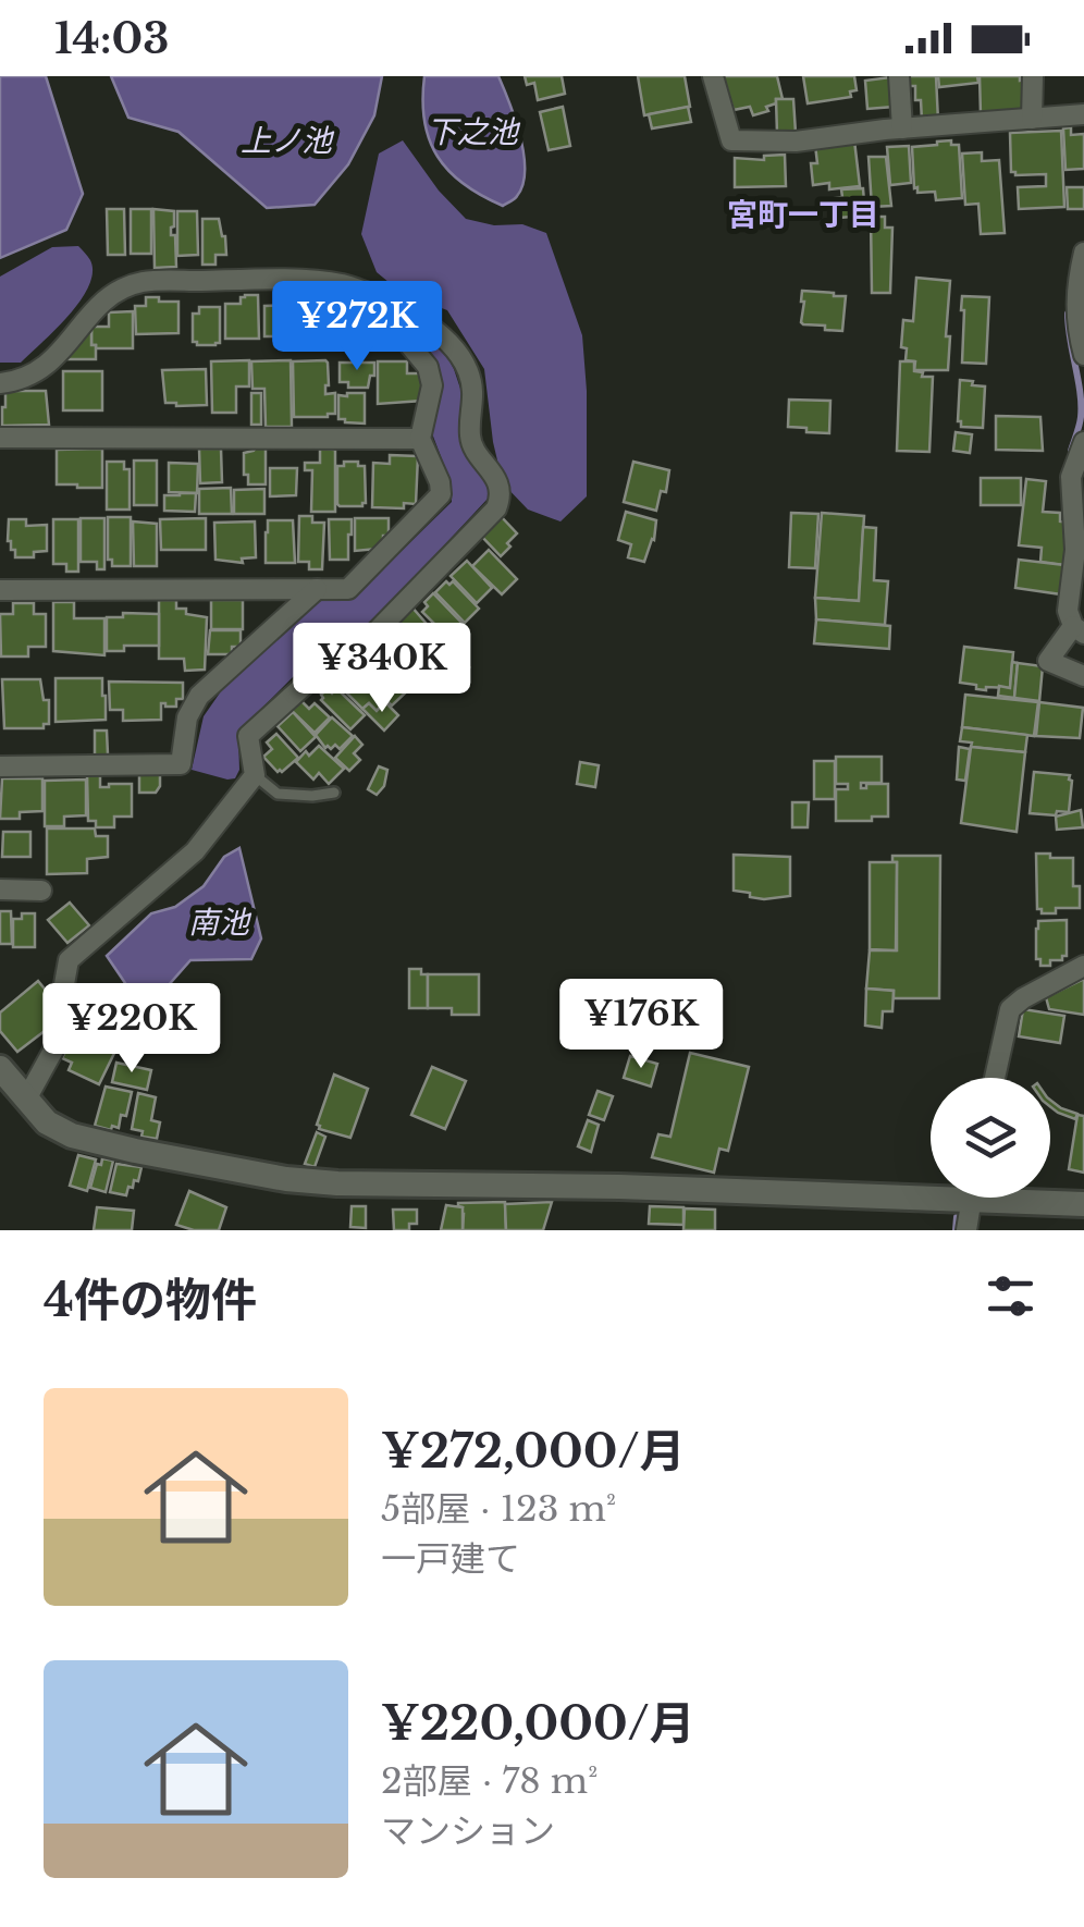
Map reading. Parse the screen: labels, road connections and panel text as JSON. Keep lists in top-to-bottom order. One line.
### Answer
{"districts":["宮町一丁目"],"water":["下之池","上ノ池","南池"],"page":{"status":"14:03","price":["¥272K","¥340K","¥176K","¥220K"],"heading":"4件の物件","list":[{"name":"¥272,000/月","note":"5部屋 · 123 m² · 一戸建て"},{"name":"¥220,000/月","note":"2部屋 · 78 m² · マンション"}]}}
